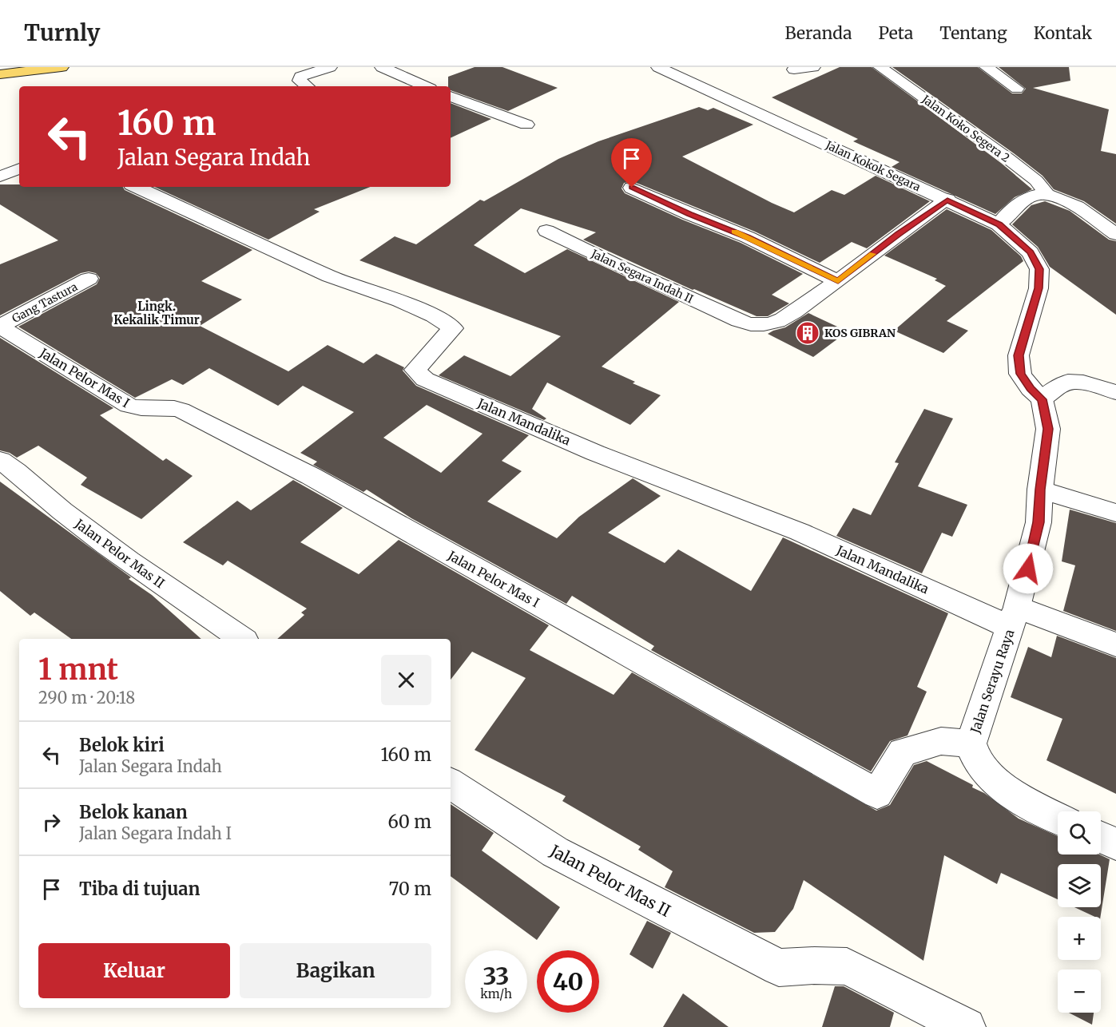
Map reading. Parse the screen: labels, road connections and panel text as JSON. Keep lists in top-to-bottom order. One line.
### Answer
{"streets":{"street":["Jalan Koko Segera 2","Jalan Kokok Segara","Jalan Segara Indah II","Gang Tastura","Jalan Pelor Mas I","Jalan Mandalika","Jalan Pelor Mas II","Jalan Serayu Raya"]},"crossings":[["Jalan Kokok Segara","Jalan Segara Indah II"],["Gang Tastura","Jalan Pelor Mas I"],["Jalan Pelor Mas I","Jalan Serayu Raya"],["Jalan Mandalika","Jalan Serayu Raya"]],"districts":["Lingk. Kekalik Timur"],"places":{"building":["KOS GIBRAN"]},"page":{"header":"Turnly","nav":["Beranda","Peta","Tentang","Kontak"],"turn":["160 m","Jalan Segara Indah"],"heading":["1 mnt","290 m · 20:18"],"list":[{"name":"Belok kiri","note":"Jalan Segara Indah","value":"160 m"},{"name":"Belok kanan","note":"Jalan Segara Indah I","value":"60 m"},{"name":"Tiba di tujuan","value":"70 m"}],"map_buttons":["+","−"],"buttons":["Keluar","Bagikan"],"speed":"33 km/h","limit":"40"}}
